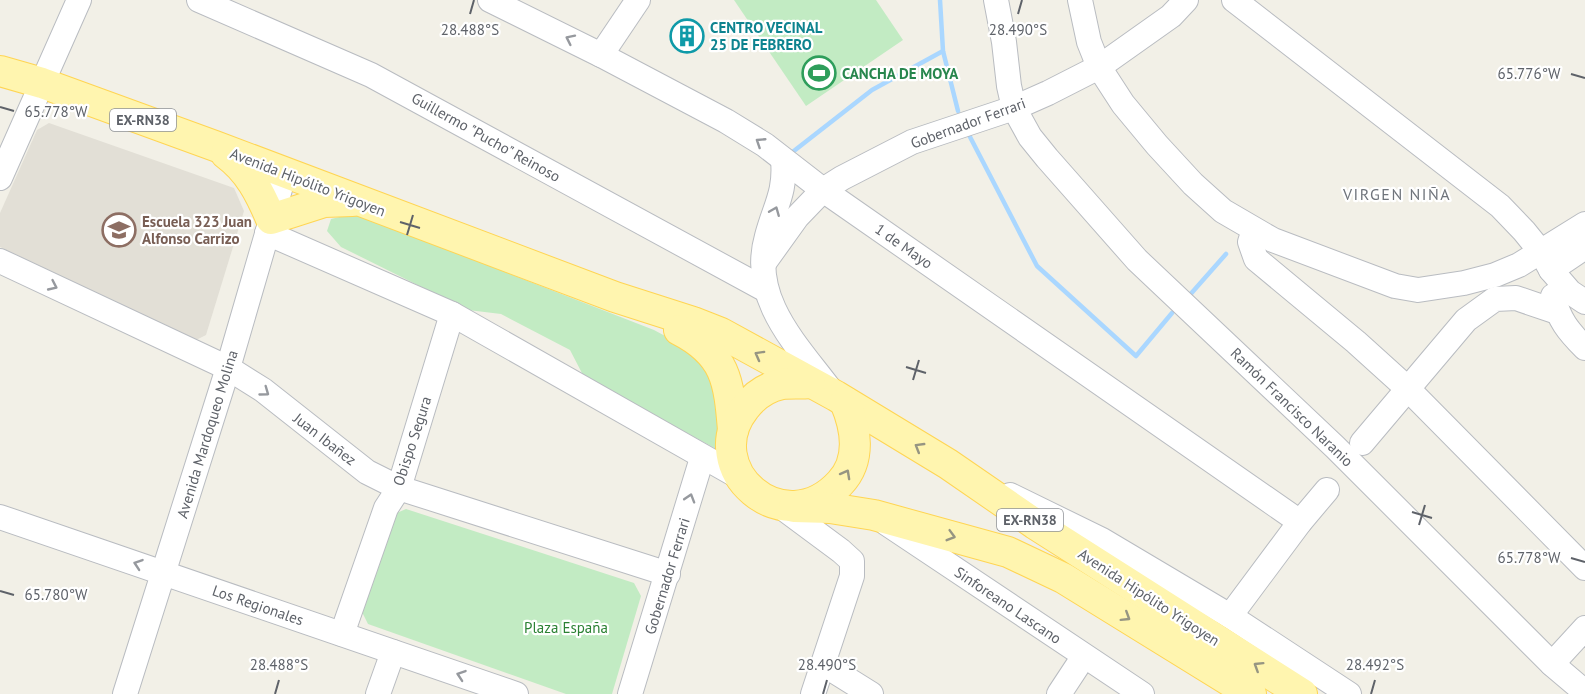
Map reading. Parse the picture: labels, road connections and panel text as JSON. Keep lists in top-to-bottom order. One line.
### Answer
{"streets":{"main road":["EX-RN38","Avenida Hipólito Yrigoyen"],"street":["Gobernador Ferrari","Guillermo \"Pucho\" Reinoso","1 de Mayo","Ramón Francisco Naranio","Avenida Mardoqueo Molina","Juan Ibañez","Obispo Segura","Los Regionales","Sinforeano Lascano"]},"crossings":[["EX-RN38","Avenida Hipólito Yrigoyen"],["Gobernador Ferrari","1 de Mayo"],["Gobernador Ferrari","Ramón Francisco Naranio"],["Gobernador Ferrari","Juan Ibañez"],["Avenida Hipólito Yrigoyen","Avenida Mardoqueo Molina"],["Avenida Hipólito Yrigoyen","Sinforeano Lascano"],["Avenida Mardoqueo Molina","Juan Ibañez"],["Avenida Mardoqueo Molina","Los Regionales"],["Juan Ibañez","Obispo Segura"],["Obispo Segura","Los Regionales"]],"one_way":["Los Regionales"],"districts":["VIRGEN NIÑA"],"parks":["Plaza España"],"places":{"building":["CENTRO VECINAL 25 DE FEBRERO"],"sports":["CANCHA DE MOYA"],"school or university":["Escuela 323 Juan Alfonso Carrizo"]},"coordinates":["28.488°S","28.490°S","65.776°W","65.778°W","65.780°W","28.492°S"]}
